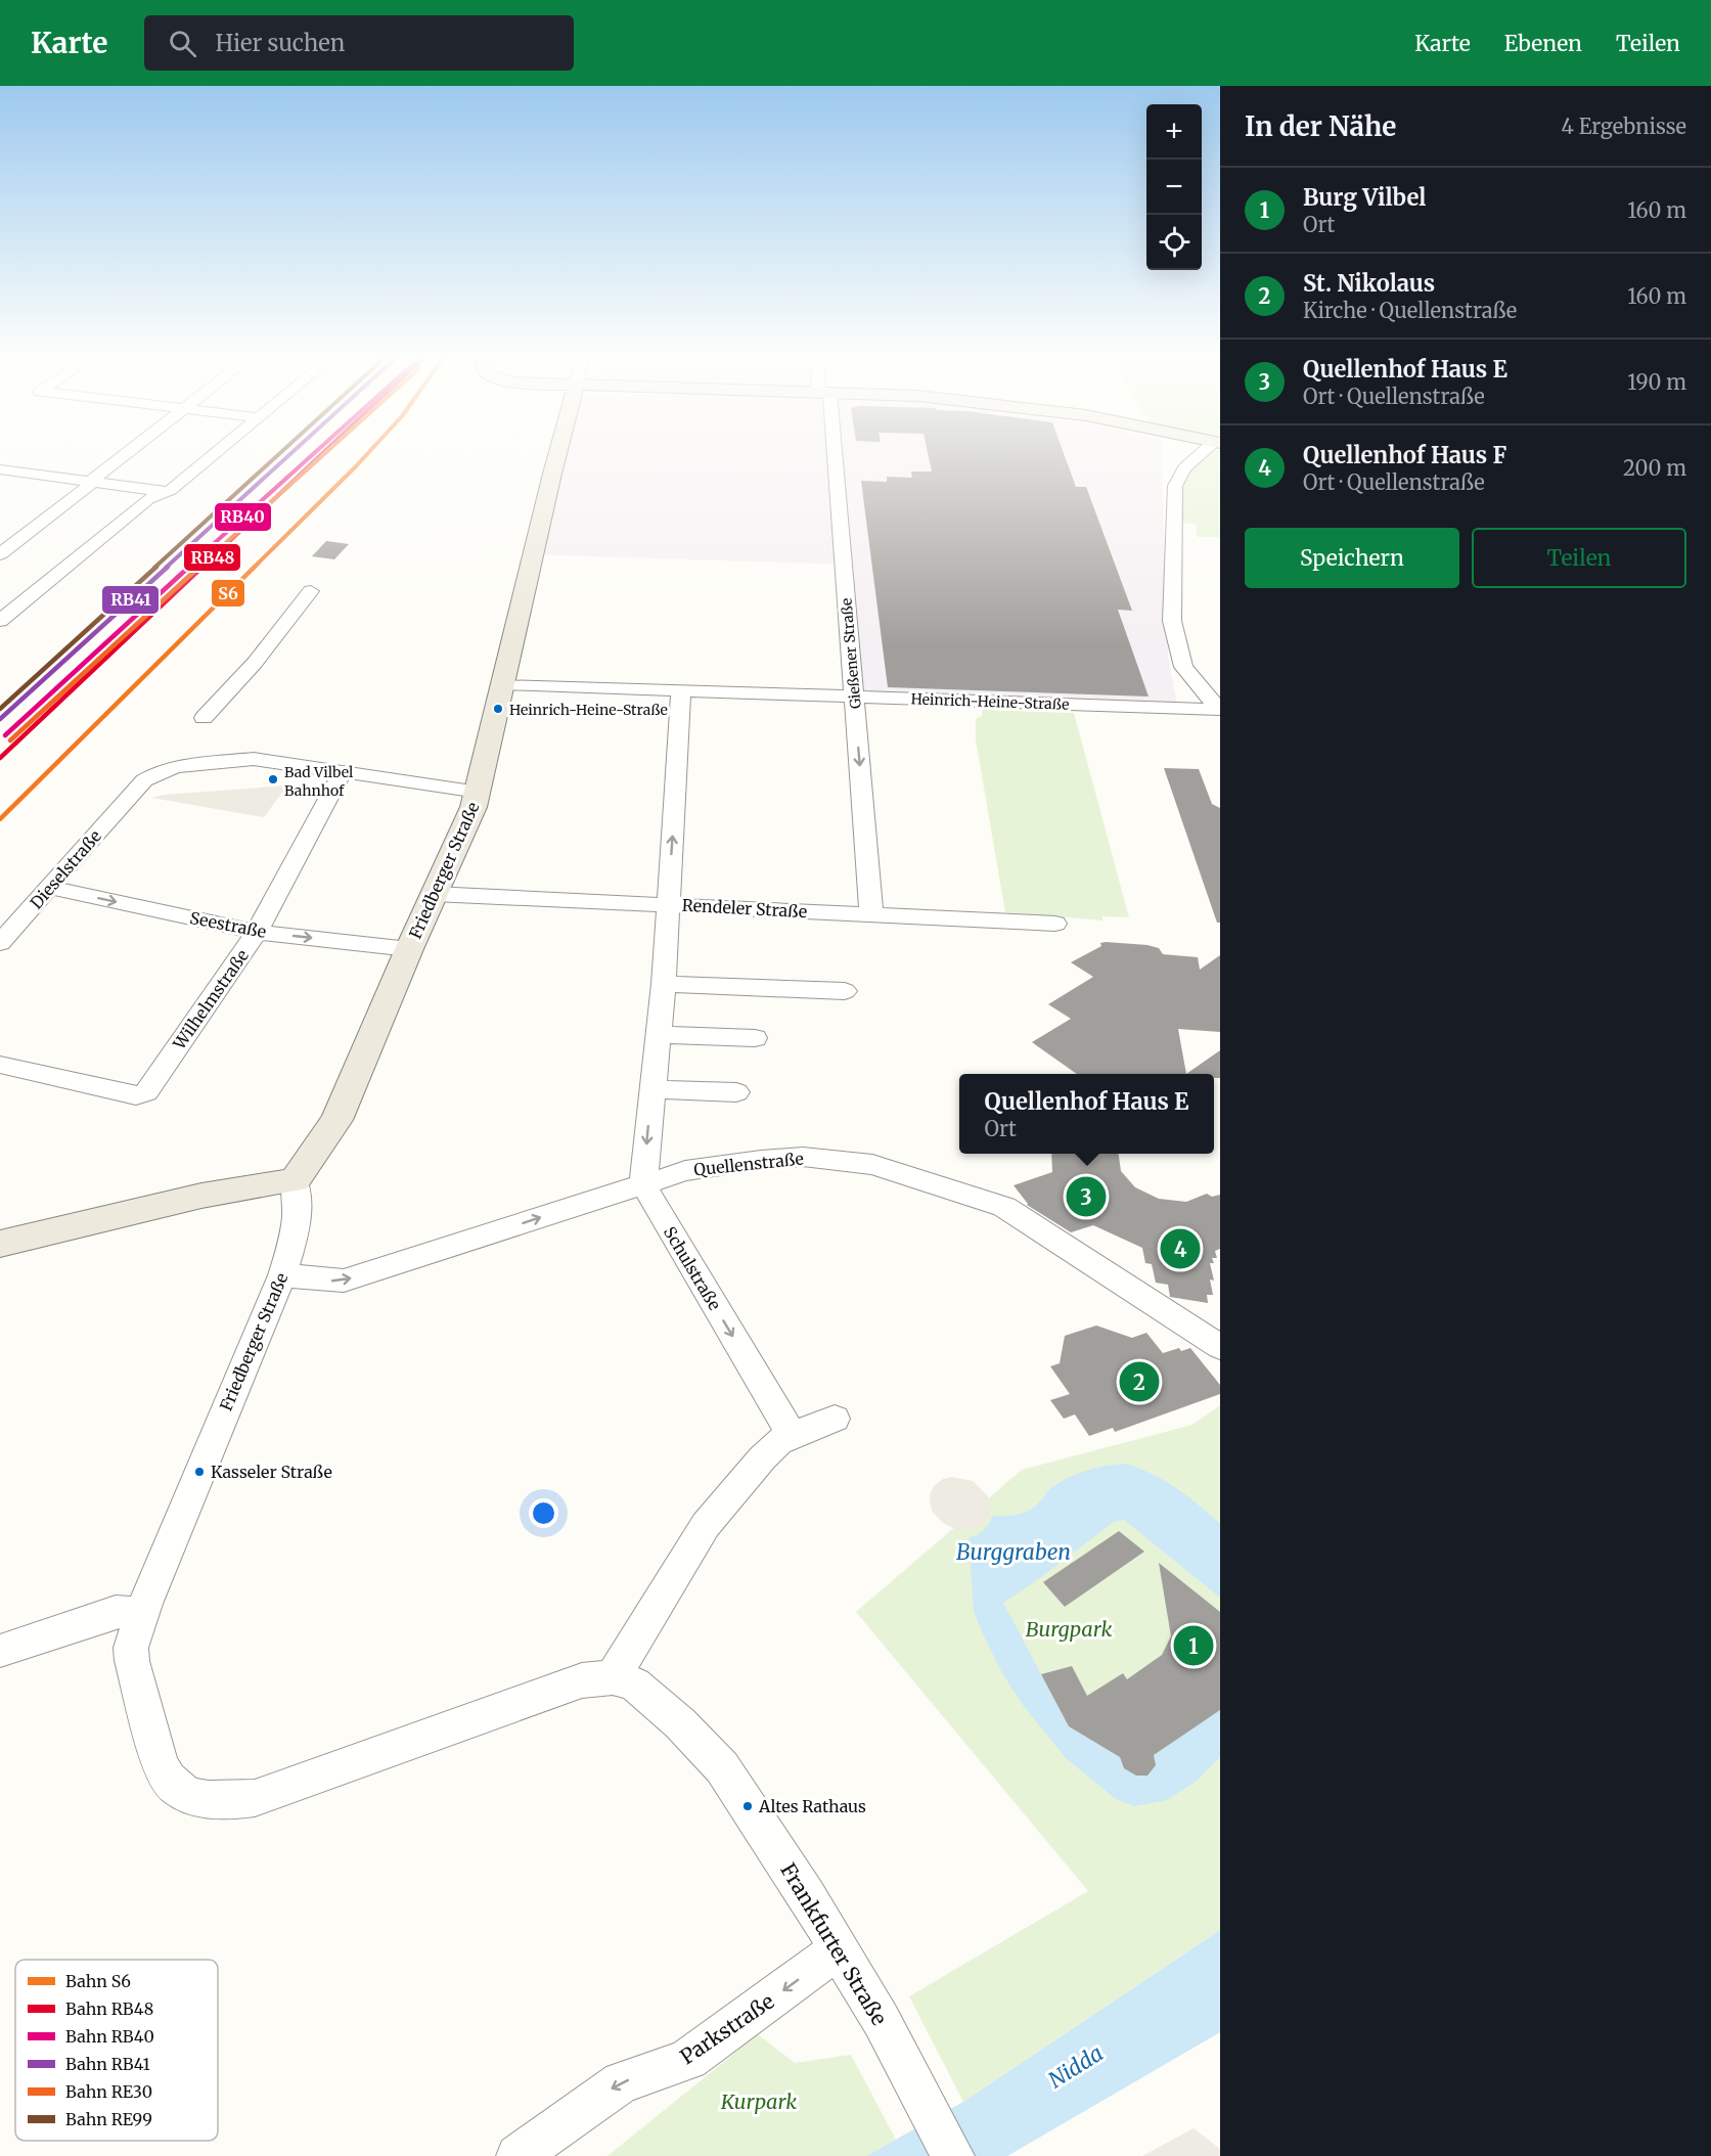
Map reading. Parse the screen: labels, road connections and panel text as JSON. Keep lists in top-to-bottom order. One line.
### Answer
{"streets":{"main road":["Friedberger Straße"],"street":["Gießener Straße","Heinrich-Heine-Straße","Dieselstraße","Rendeler Straße","Seestraße","Wilhelmstraße","Quellenstraße","Schulstraße","Frankfurter Straße","Parkstraße"]},"crossings":[["Gießener Straße","Heinrich-Heine-Straße"],["Gießener Straße","Rendeler Straße"],["Heinrich-Heine-Straße","Friedberger Straße"],["Dieselstraße","Friedberger Straße"],["Dieselstraße","Seestraße"],["Dieselstraße","Wilhelmstraße"],["Friedberger Straße","Rendeler Straße"],["Friedberger Straße","Seestraße"],["Friedberger Straße","Quellenstraße"],["Friedberger Straße","Frankfurter Straße"],["Seestraße","Wilhelmstraße"],["Quellenstraße","Schulstraße"],["Frankfurter Straße","Parkstraße"]],"one_way":["Seestraße","Quellenstraße","Schulstraße","Parkstraße"],"water":["Burggraben","Nidda"],"parks":["Burgpark","Kurpark"],"places":["Heinrich-Heine-Straße","Bad Vilbel Bahnhof","Kasseler Straße","Altes Rathaus"],"lines":["rail line S6","rail line RB48","rail line RB40","rail line RB41","rail line RE30","rail line RE99"],"legend":["Bahn S6","Bahn RB48","Bahn RB40","Bahn RB41","Bahn RE30","Bahn RE99"],"page":{"header":"Karte","search":"Hier suchen","nav":["Karte","Ebenen","Teilen"],"heading":["In der Nähe","4 Ergebnisse"],"map_buttons":["+","−"],"list":[{"mark":"1","name":"Burg Vilbel","note":"Ort","value":"160 m"},{"mark":"2","name":"St. Nikolaus","note":"Kirche · Quellenstraße","value":"160 m"},{"mark":"3","name":"Quellenhof Haus E","note":"Ort · Quellenstraße","value":"190 m"},{"mark":"4","name":"Quellenhof Haus F","note":"Ort · Quellenstraße","value":"200 m"}],"buttons":["Speichern","Teilen"],"popup":["Quellenhof Haus E","Ort"],"pins":["3","4","2","1"]}}
